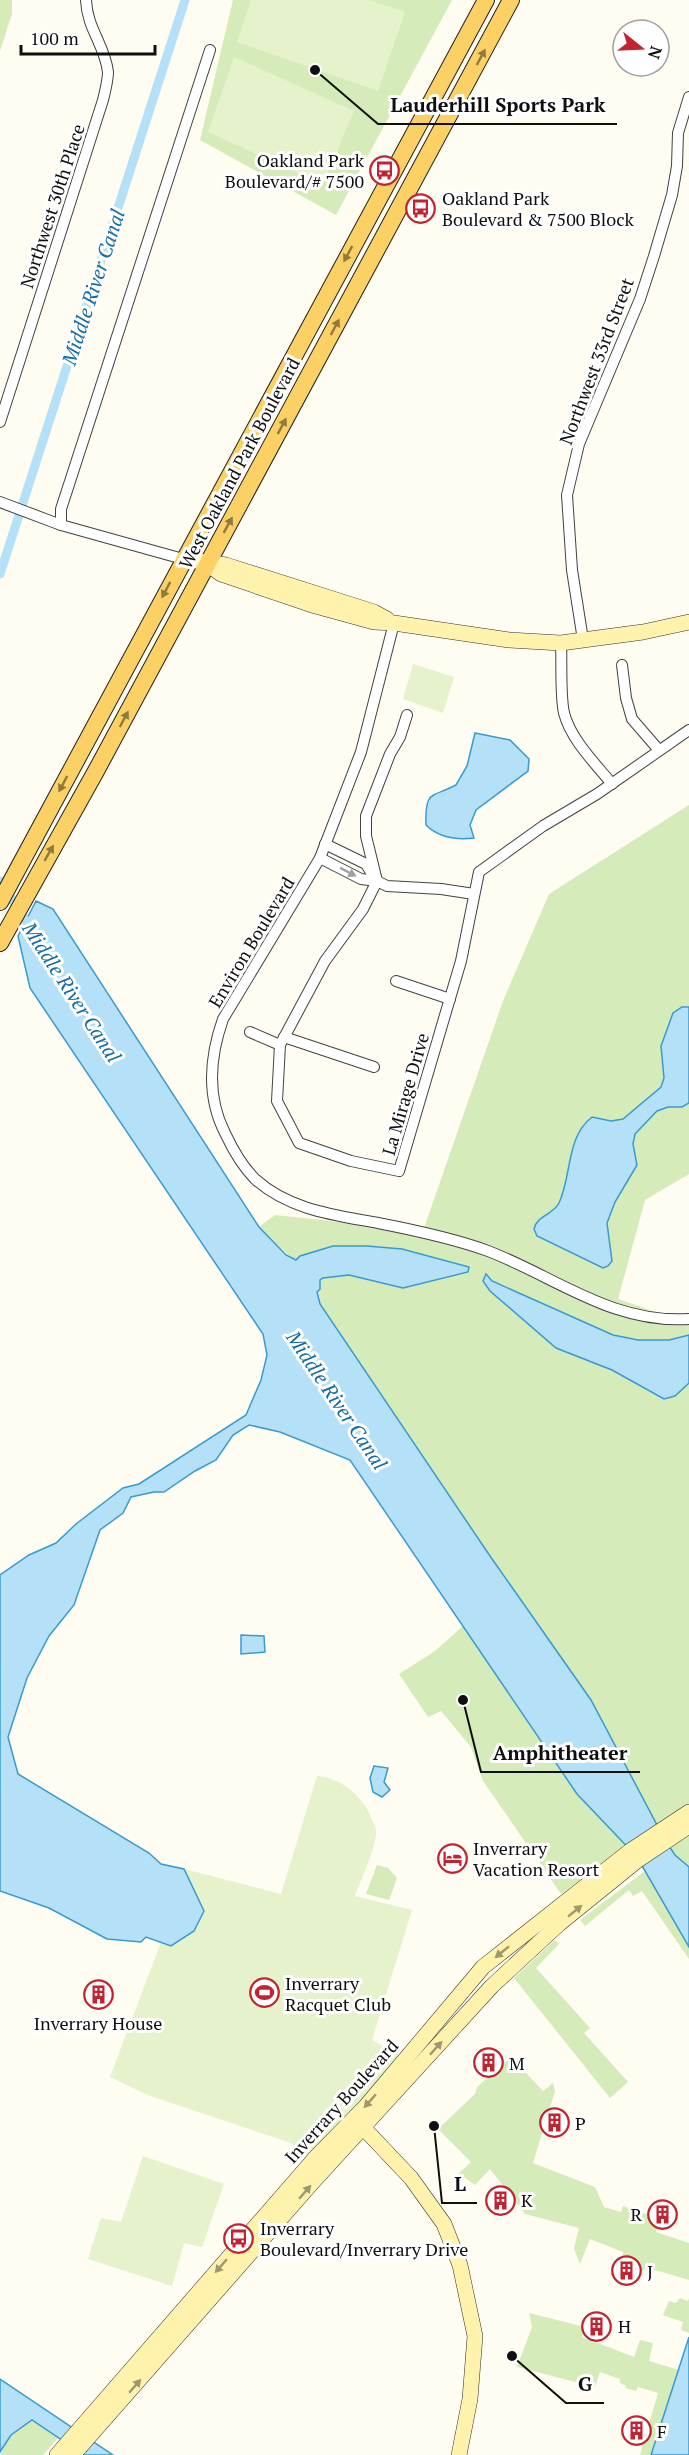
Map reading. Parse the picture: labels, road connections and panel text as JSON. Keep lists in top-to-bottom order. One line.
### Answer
{"streets":{"main road":["West Oakland Park Boulevard"],"street":["Northwest 30th Place","Northwest 33rd Street","Environ Boulevard","La Mirage Drive","Inverrary Boulevard"]},"water":["Middle River Canal"],"places":{"other":["Lauderhill Sports Park","Amphitheater","L","G"],"bus stop":["Oakland Park Boulevard/# 7500","Oakland Park Boulevard & 7500 Block","Inverrary Boulevard/Inverrary Drive"],"hotel":["Inverrary Vacation Resort"],"sports":["Inverrary Racquet Club"],"building":["Inverrary House","M","P","K","R","J","H","F"]},"scale_bar":"100 m","north":"right"}
